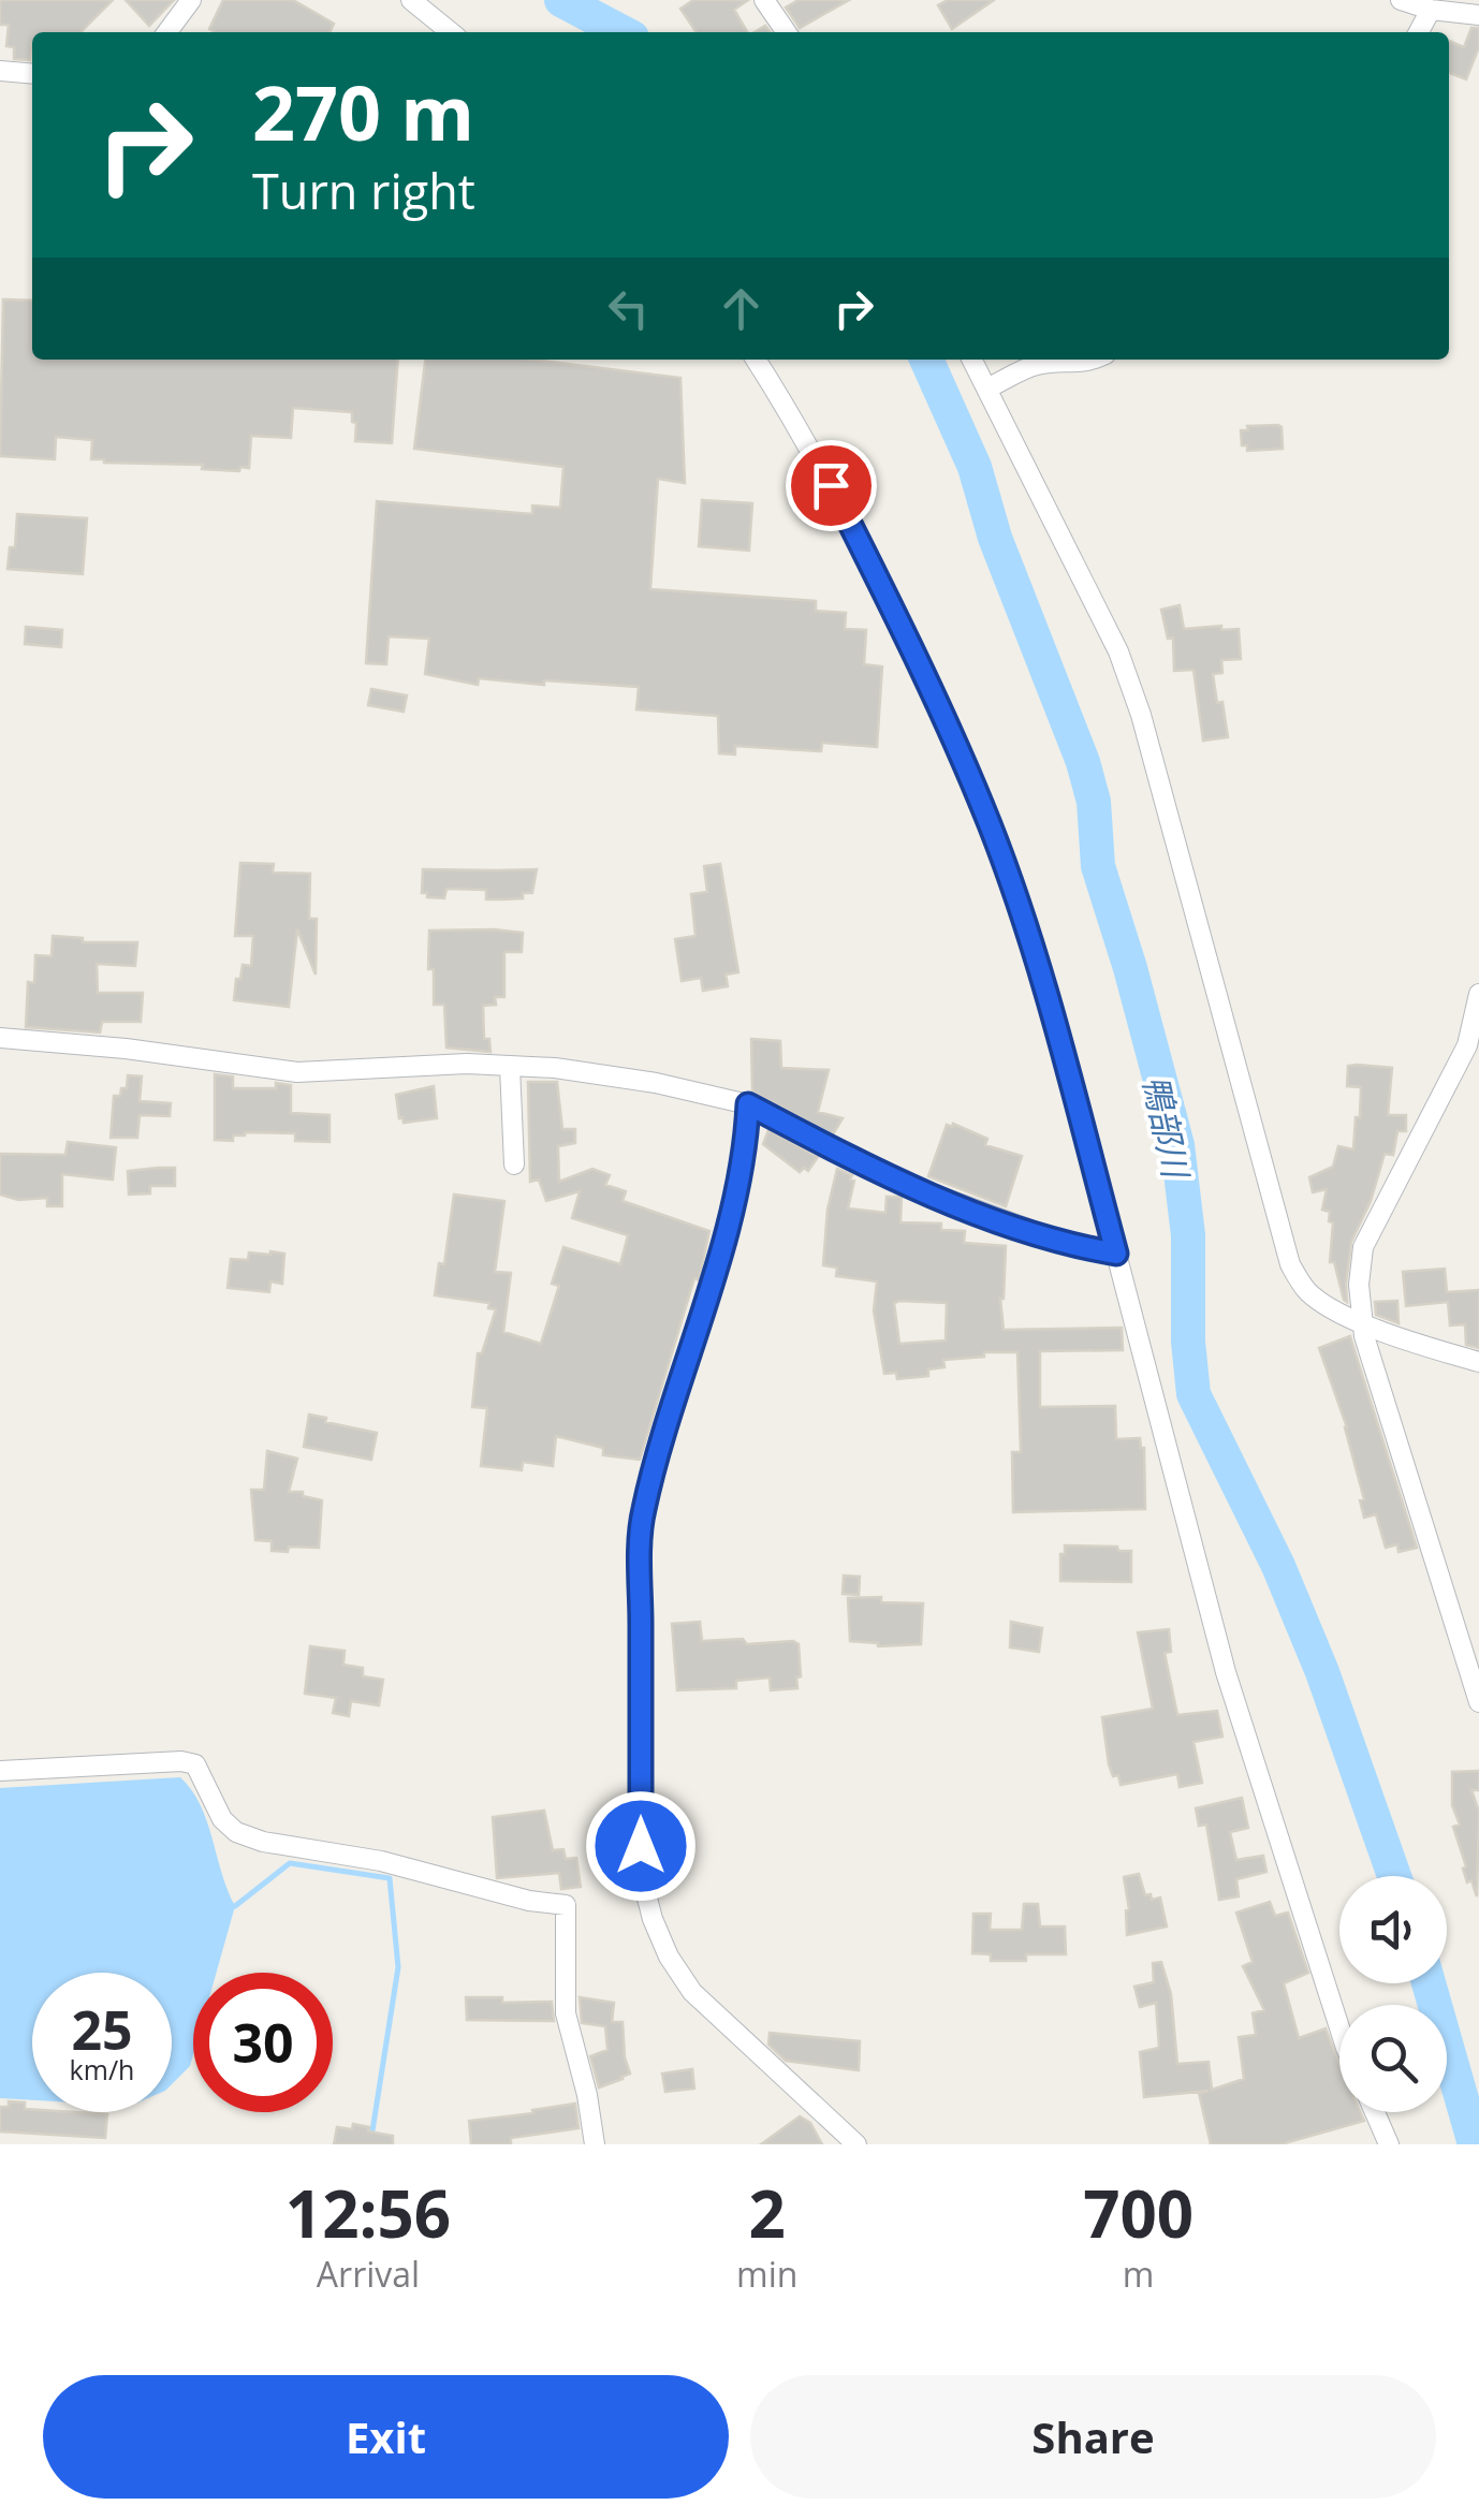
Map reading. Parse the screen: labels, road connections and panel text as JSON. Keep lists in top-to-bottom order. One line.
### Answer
{"water":["鴨部川"],"page":{"turn":["270 m","Turn right"],"speed":"25 km/h","limit":"30","eta":["12:56","Arrival","2","min","700","m"],"buttons":["Exit","Share"]}}
